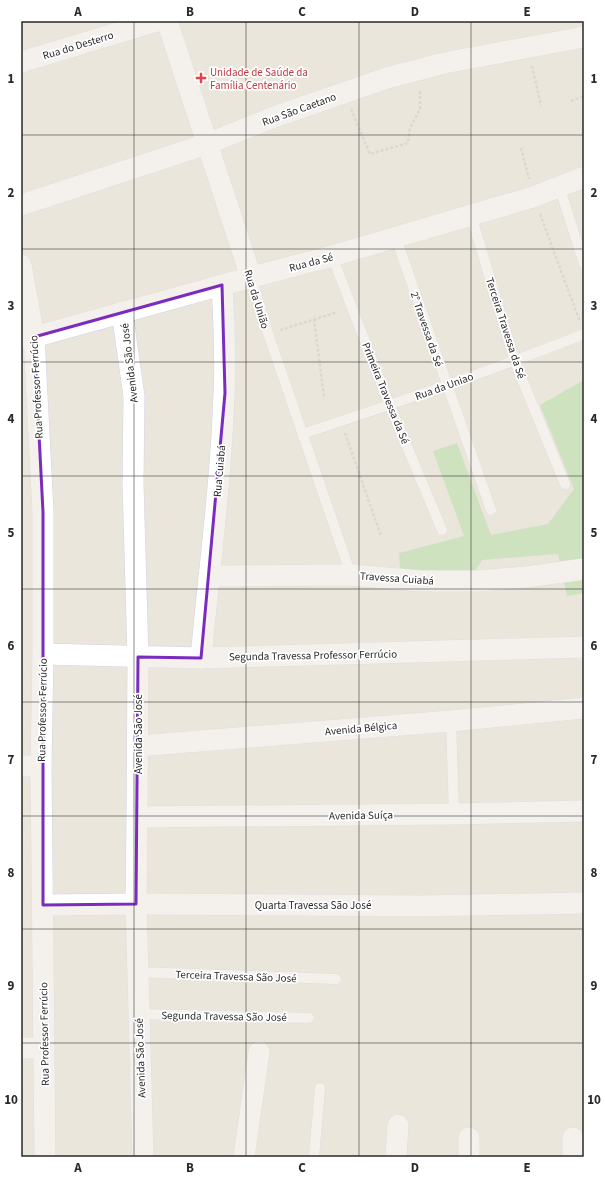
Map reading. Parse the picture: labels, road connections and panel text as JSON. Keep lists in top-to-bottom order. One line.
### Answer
{"streets":{"street":["Rua do Desterro","Rua São Caetano","Rua da Sé","Rua da União","Avenida São José","Rua Professor Ferrúcio","Rua Cuiabá","Travessa Cuiabá","Segunda Travessa Professor Ferrúcio","Avenida Bélgica","Avenida Suíça","Quarta Travessa São José"],"lane":["Terceira Travessa da Sé","2° Travessa da Sé","Rua da Uniao","Primeira Travessa da Sé","Terceira Travessa São José","Segunda Travessa São José"]},"crossings":[["Rua São Caetano","Rua da União"],["Rua da Sé","Rua da União"],["Rua da Sé","Terceira Travessa da Sé"],["Rua da Sé","2° Travessa da Sé"],["Rua da Sé","Avenida São José"],["Rua da Sé","Rua Professor Ferrúcio"],["Rua da Sé","Primeira Travessa da Sé"],["Rua da Sé","Rua Cuiabá"],["Rua da União","Rua da Uniao"],["Rua da União","Travessa Cuiabá"],["Terceira Travessa da Sé","Rua da Uniao"],["2° Travessa da Sé","Rua da Uniao"],["Avenida São José","Segunda Travessa Professor Ferrúcio"],["Avenida São José","Avenida Bélgica"],["Avenida São José","Avenida Suíça"],["Avenida São José","Quarta Travessa São José"],["Avenida São José","Terceira Travessa São José"],["Avenida São José","Segunda Travessa São José"],["Rua da Uniao","Primeira Travessa da Sé"],["Rua Professor Ferrúcio","Segunda Travessa Professor Ferrúcio"],["Rua Professor Ferrúcio","Quarta Travessa São José"],["Rua Cuiabá","Travessa Cuiabá"],["Rua Cuiabá","Segunda Travessa Professor Ferrúcio"]],"places":{"health":["Unidade de Saúde da Família Centenário"]},"grid":{"columns":["A","B","C","D","E"],"rows":["1","2","3","4","5","6","7","8","9","10"]}}
